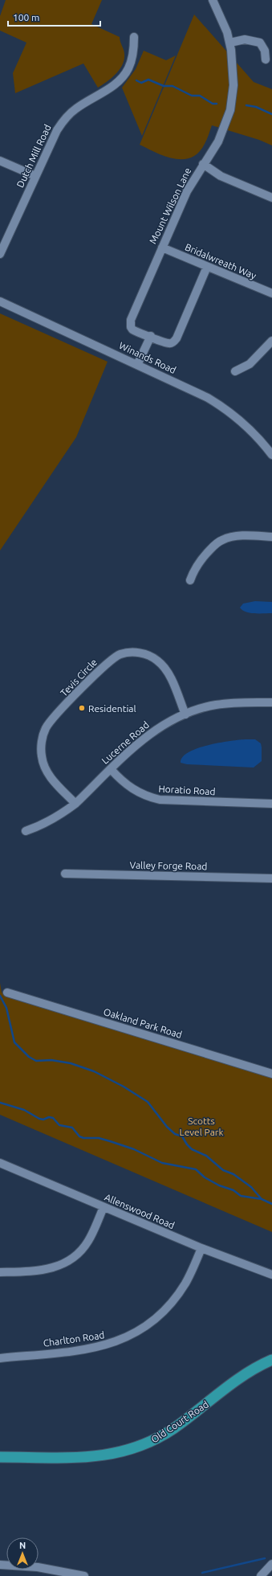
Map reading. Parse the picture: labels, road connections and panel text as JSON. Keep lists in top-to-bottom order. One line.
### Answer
{"streets":{"main road":["Old Court Road"],"street":["Dutch Mill Road","Mount Wilson Lane","Bridalwreath Way","Winands Road","Tevis Circle","Lucerne Road","Horatio Road","Valley Forge Road","Oakland Park Road","Allenswood Road","Charlton Road"]},"crossings":[["Mount Wilson Lane","Bridalwreath Way"],["Tevis Circle","Lucerne Road"],["Lucerne Road","Horatio Road"],["Allenswood Road","Charlton Road"]],"parks":["Scotts Level Park"],"places":["Residential"],"scale_bar":"100 m","north":"top"}
